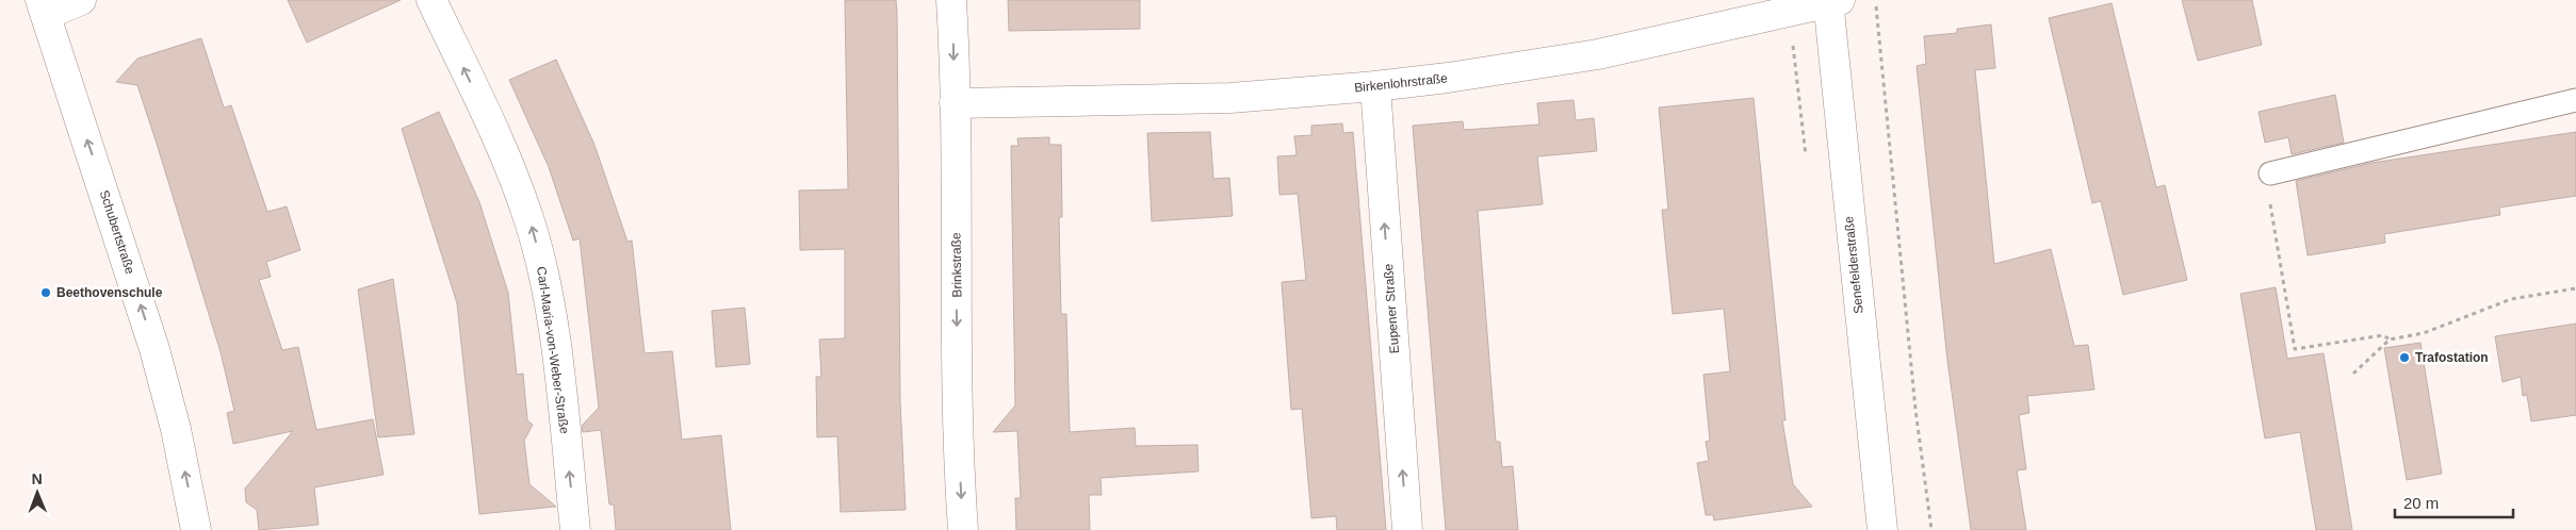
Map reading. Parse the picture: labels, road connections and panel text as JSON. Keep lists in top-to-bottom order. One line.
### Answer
{"streets":{"street":["Birkenlohrstraße","Schubertstraße","Brinkstraße","Senefelderstraße","Eupener Straße","Carl-Maria-von-Weber-Straße"]},"crossings":[["Birkenlohrstraße","Brinkstraße"],["Birkenlohrstraße","Senefelderstraße"],["Birkenlohrstraße","Eupener Straße"]],"one_way":["Schubertstraße","Brinkstraße","Eupener Straße","Carl-Maria-von-Weber-Straße"],"places":["Beethovenschule","Trafostation"],"scale_bar":"20 m","north":"top"}
